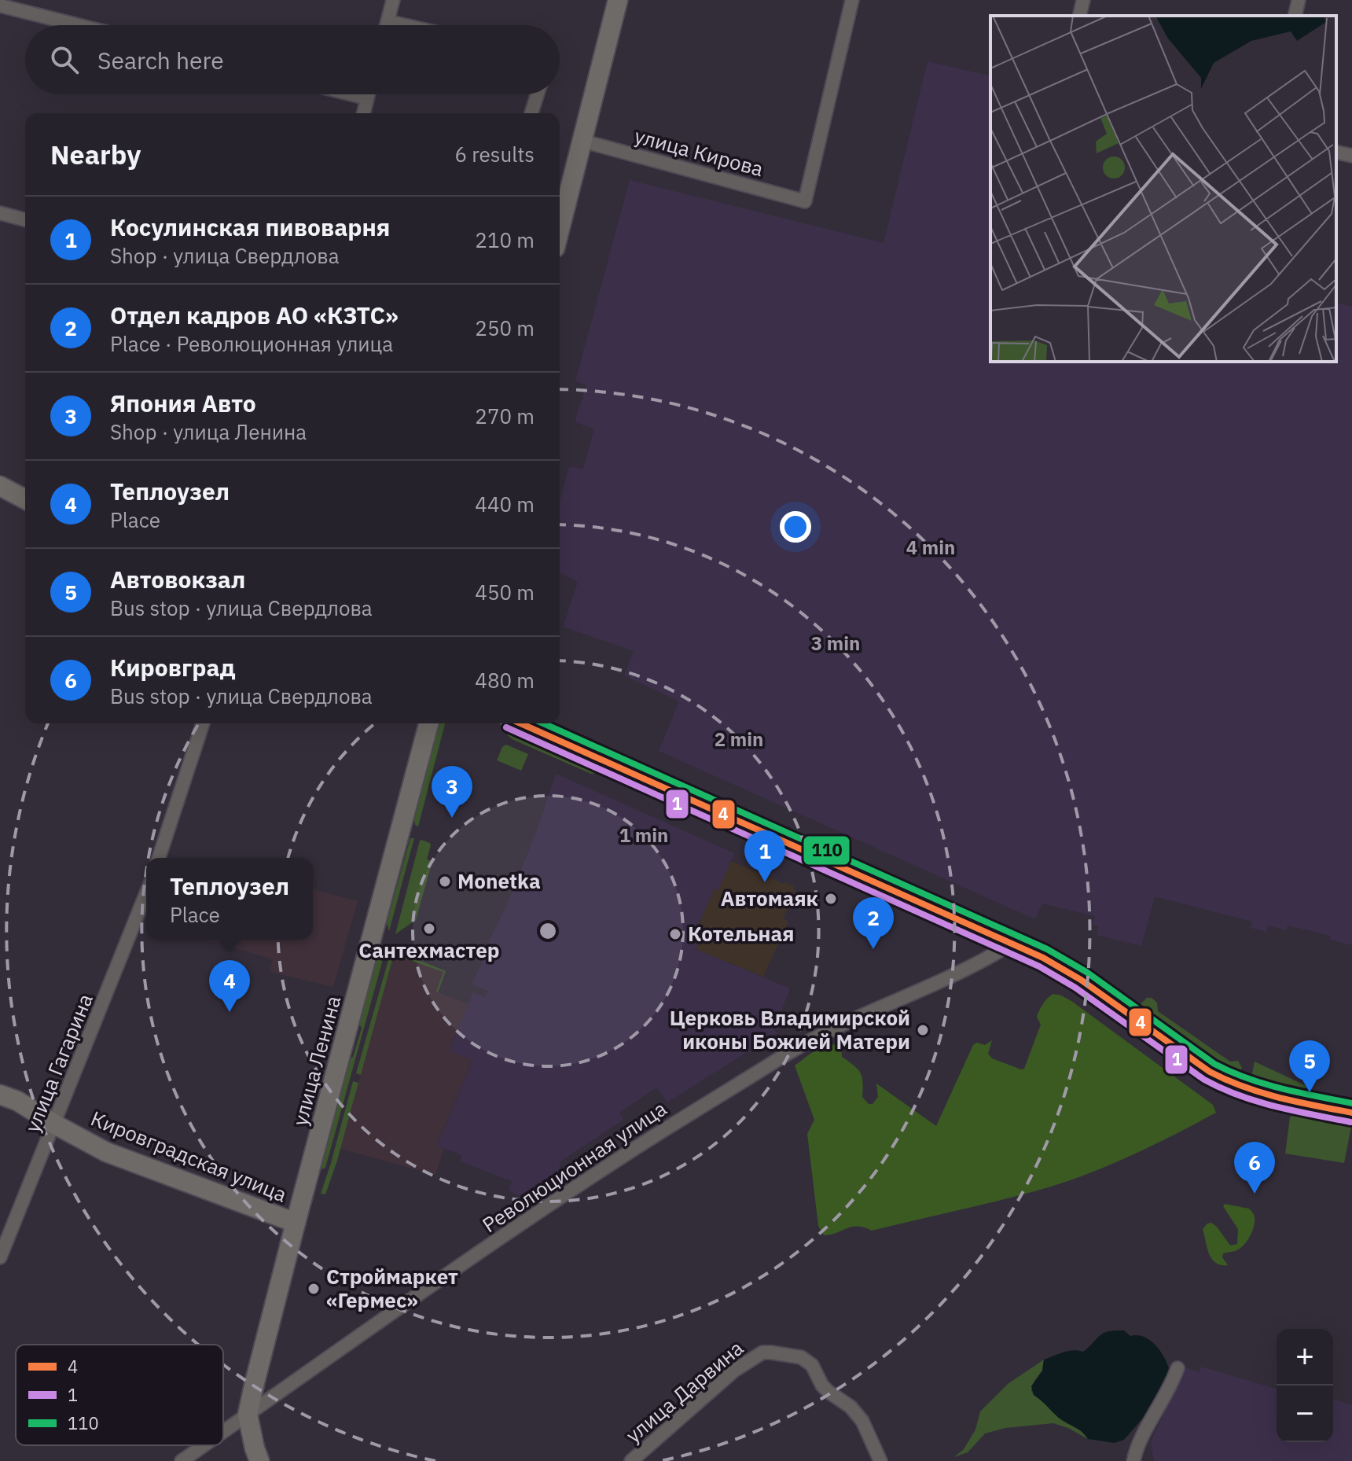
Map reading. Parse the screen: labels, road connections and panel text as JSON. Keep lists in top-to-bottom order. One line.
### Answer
{"streets":{"main road":["улица Ленина","Кировградская улица"],"street":["улица Кирова","улица Гагарина","Революционная улица","улица Дарвина"]},"crossings":[["улица Ленина","Кировградская улица"],["улица Ленина","Революционная улица"],["улица Гагарина","Кировградская улица"]],"places":["Monetka","Автомаяк","Сантехмастер","Котельная","Церковь Владимирской иконы Божией Матери","Строймаркет «Гермес»"],"lines":["transit line 4","transit line 110","transit line 1"],"legend":["4","1","110"],"page":{"search":"Search here","heading":["Nearby","6 results"],"list":[{"mark":"1","name":"Косулинская пивоварня","note":"Shop · улица Свердлова","value":"210 m"},{"mark":"2","name":"Отдел кадров АО «КЗТС»","note":"Place · Революционная улица","value":"250 m"},{"mark":"3","name":"Япония Авто","note":"Shop · улица Ленина","value":"270 m"},{"mark":"4","name":"Теплоузел","note":"Place","value":"440 m"},{"mark":"5","name":"Автовокзал","note":"Bus stop · улица Свердлова","value":"450 m"},{"mark":"6","name":"Кировград","note":"Bus stop · улица Свердлова","value":"480 m"}],"pins":["3","1","2","4","5","6"],"popup":["Теплоузел","Place"],"map_buttons":["+","−"]},"rings":["4 min","3 min","2 min","1 min"]}
